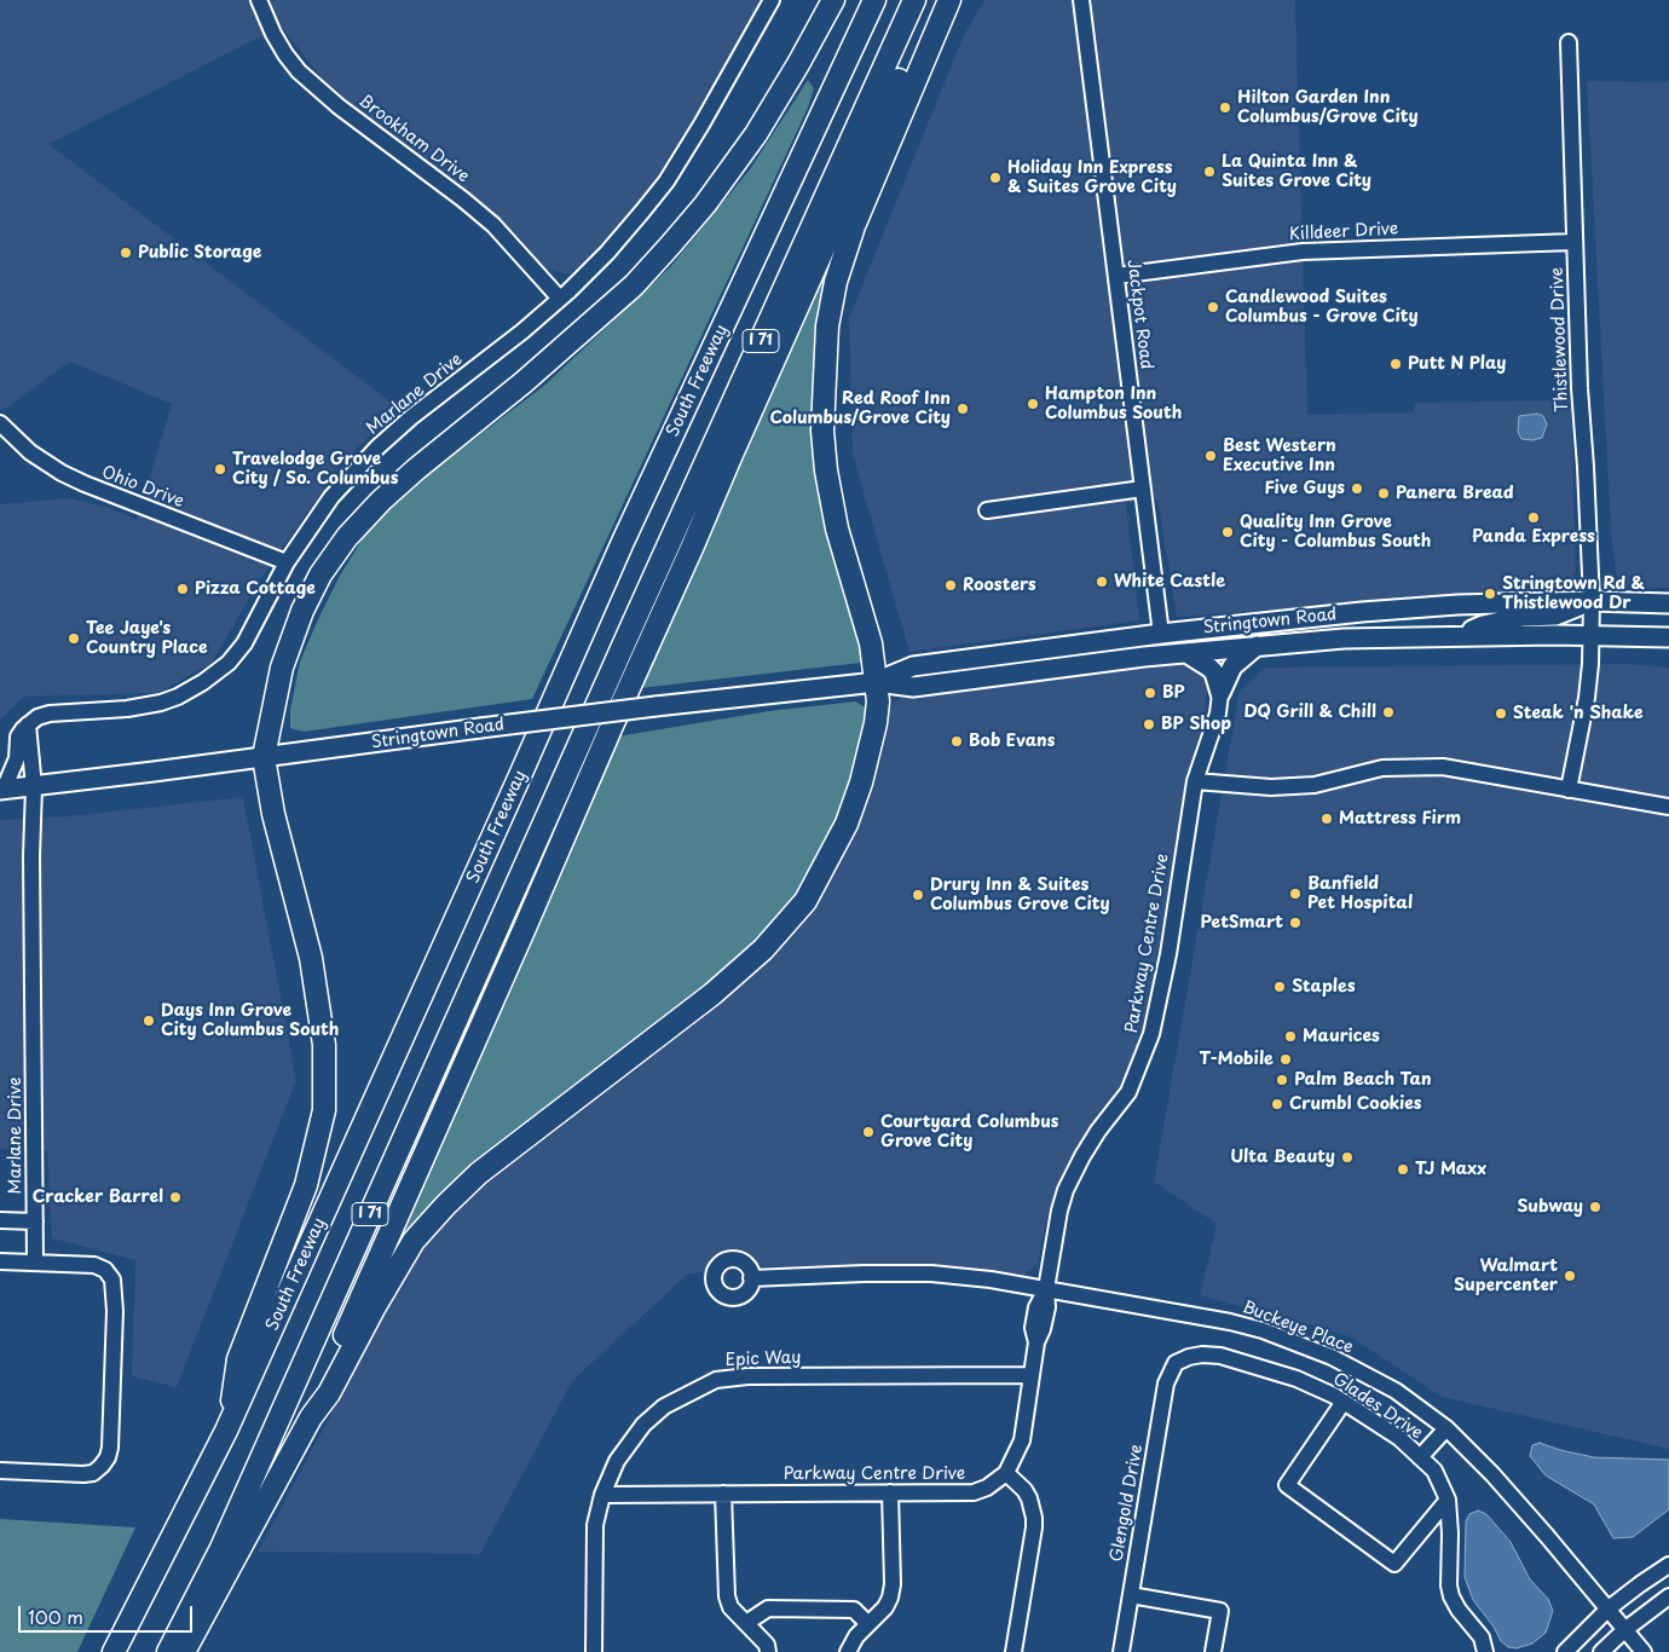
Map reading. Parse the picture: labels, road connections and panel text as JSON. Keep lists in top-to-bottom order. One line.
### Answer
{"streets":{"highway":["I 71","South Freeway"],"main road":["Stringtown Road"],"street":["Brookham Drive","Killdeer Drive","Jackpot Road","Thistlewood Drive","Marlane Drive","Ohio Drive","Parkway Centre Drive","Buckeye Place","Epic Way","Glades Drive","Glengold Drive"]},"crossings":[["Brookham Drive","Marlane Drive"],["Killdeer Drive","Jackpot Road"],["Killdeer Drive","Thistlewood Drive"],["Jackpot Road","Stringtown Road"],["Thistlewood Drive","Stringtown Road"],["Marlane Drive","Ohio Drive"],["Marlane Drive","Stringtown Road"],["Parkway Centre Drive","Buckeye Place"],["Parkway Centre Drive","Epic Way"],["Buckeye Place","Glades Drive"],["Glades Drive","Glengold Drive"]],"places":["Hilton Garden Inn Columbus/Grove City","La Quinta Inn & Suites Grove City","Holiday Inn Express & Suites Grove City","Public Storage","Candlewood Suites Columbus - Grove City","Putt N Play","Hampton Inn Columbus South","Red Roof Inn Columbus/Grove City","Best Western Executive Inn","Travelodge Grove City / So. Columbus","Five Guys","Panera Bread","Panda Express","Quality Inn Grove City - Columbus South","White Castle","Roosters","Pizza Cottage","Stringtown Rd & Thistlewood Dr","Tee Jaye's Country Place","BP","DQ Grill & Chill","Steak 'n Shake","BP Shop","Bob Evans","Mattress Firm","Banfield Pet Hospital","Drury Inn & Suites Columbus Grove City","PetSmart","Staples","Days Inn Grove City Columbus South","Maurices","T-Mobile","Palm Beach Tan","Crumbl Cookies","Courtyard Columbus Grove City","Ulta Beauty","TJ Maxx","Cracker Barrel","Subway","Walmart Supercenter"],"scale_bar":"100 m"}
